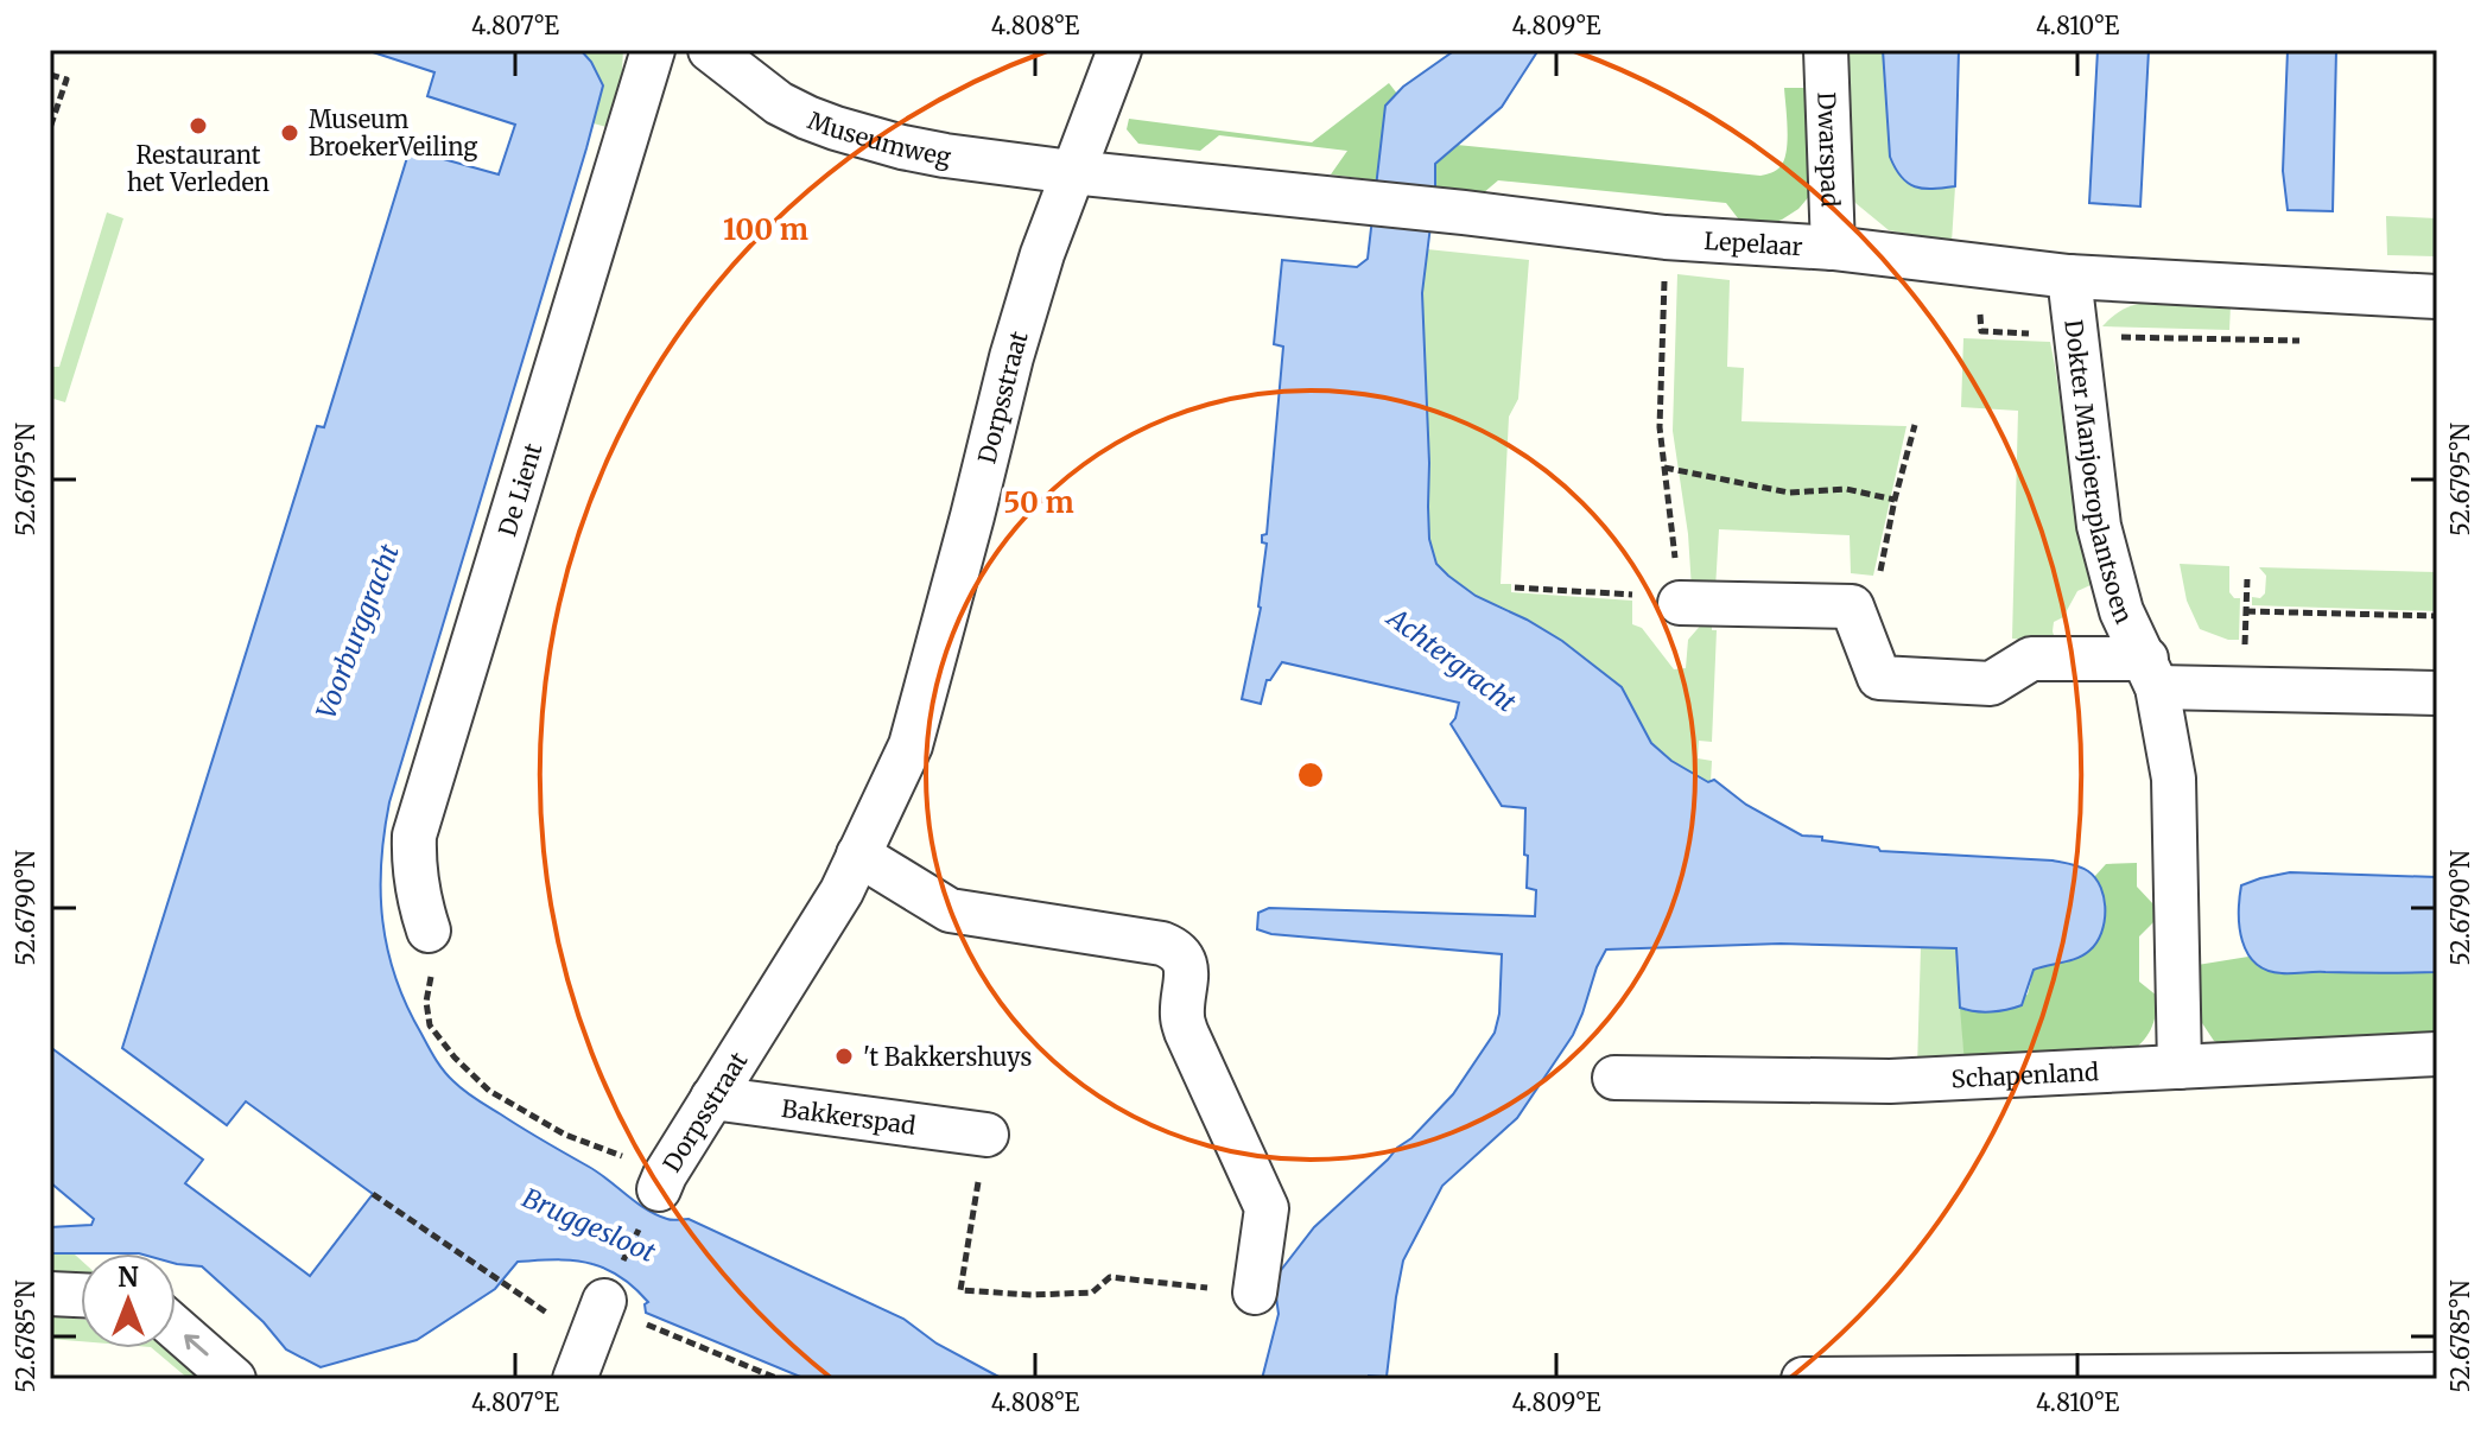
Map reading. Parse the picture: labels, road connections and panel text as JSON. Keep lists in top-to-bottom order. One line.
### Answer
{"streets":{"street":["Museumweg","Dwarspad","Lepelaar","Dorpsstraat","Dokter Manjoeroplantsoen","De Lient","Schapenland","Bakkerspad"]},"crossings":[["Museumweg","Lepelaar"],["Museumweg","Dorpsstraat"],["Dwarspad","Lepelaar"],["Lepelaar","Dorpsstraat"],["Lepelaar","Dokter Manjoeroplantsoen"],["Dorpsstraat","Bakkerspad"],["Dokter Manjoeroplantsoen","Schapenland"]],"water":["Voorburggracht","Achtergracht","Bruggesloot"],"places":["Restaurant het Verleden","Museum BroekerVeiling","'t Bakkershuys"],"north":"top","coordinates":["4.807°E","4.808°E","4.809°E","4.810°E","52.6795°N","52.6790°N","52.6785°N"],"rings":["100 m","50 m"]}
